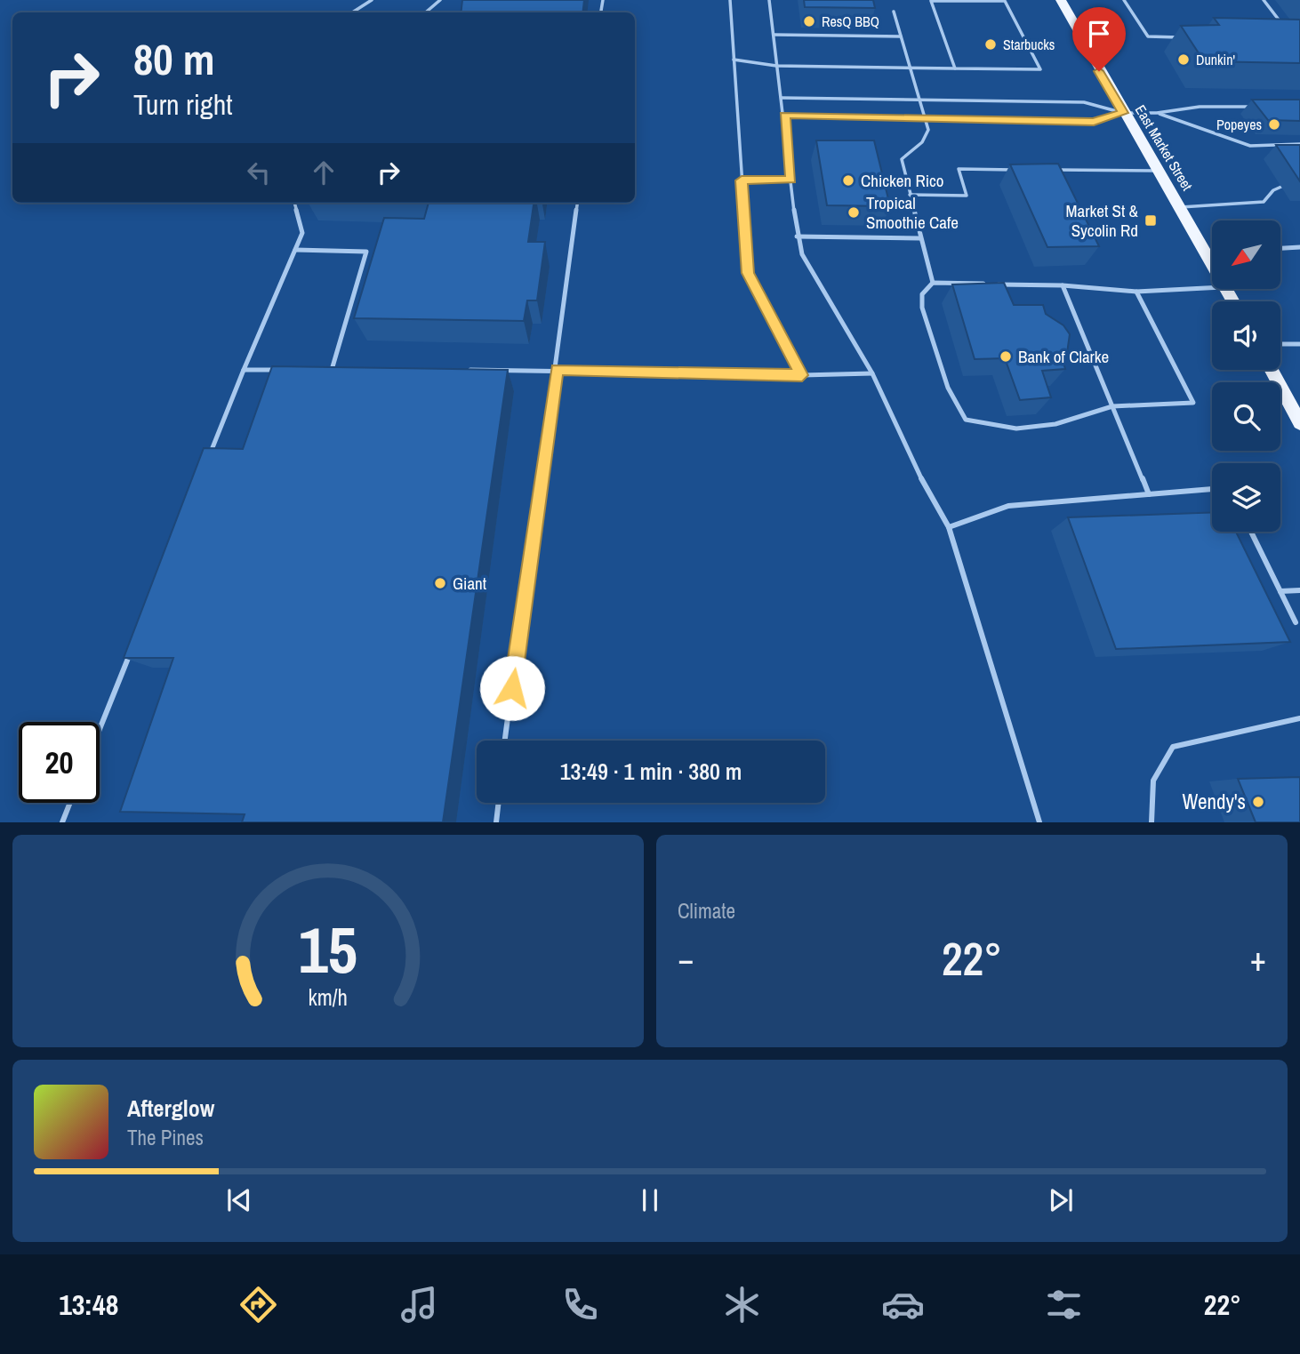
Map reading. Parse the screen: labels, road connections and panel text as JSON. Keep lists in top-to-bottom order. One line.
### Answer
{"streets":{"main road":["East Market Street"]},"places":{"other":["ResQ BBQ","Starbucks","Dunkin'","Popeyes","Chicken Rico","Tropical Smoothie Cafe","Bank of Clarke","Giant","Wendy's"],"transit":["Market St & Sycolin Rd"]},"north":"bottom left","page":{"turn":["80 m","Turn right"],"limit":"20","trip":"13:49 · 1 min · 380 m","tile":"Climate","heat":["−","22°","+"],"song":["Afterglow","The Pines"],"tabs":["13:48","22°"],"gauge":["15","km/h"]}}
